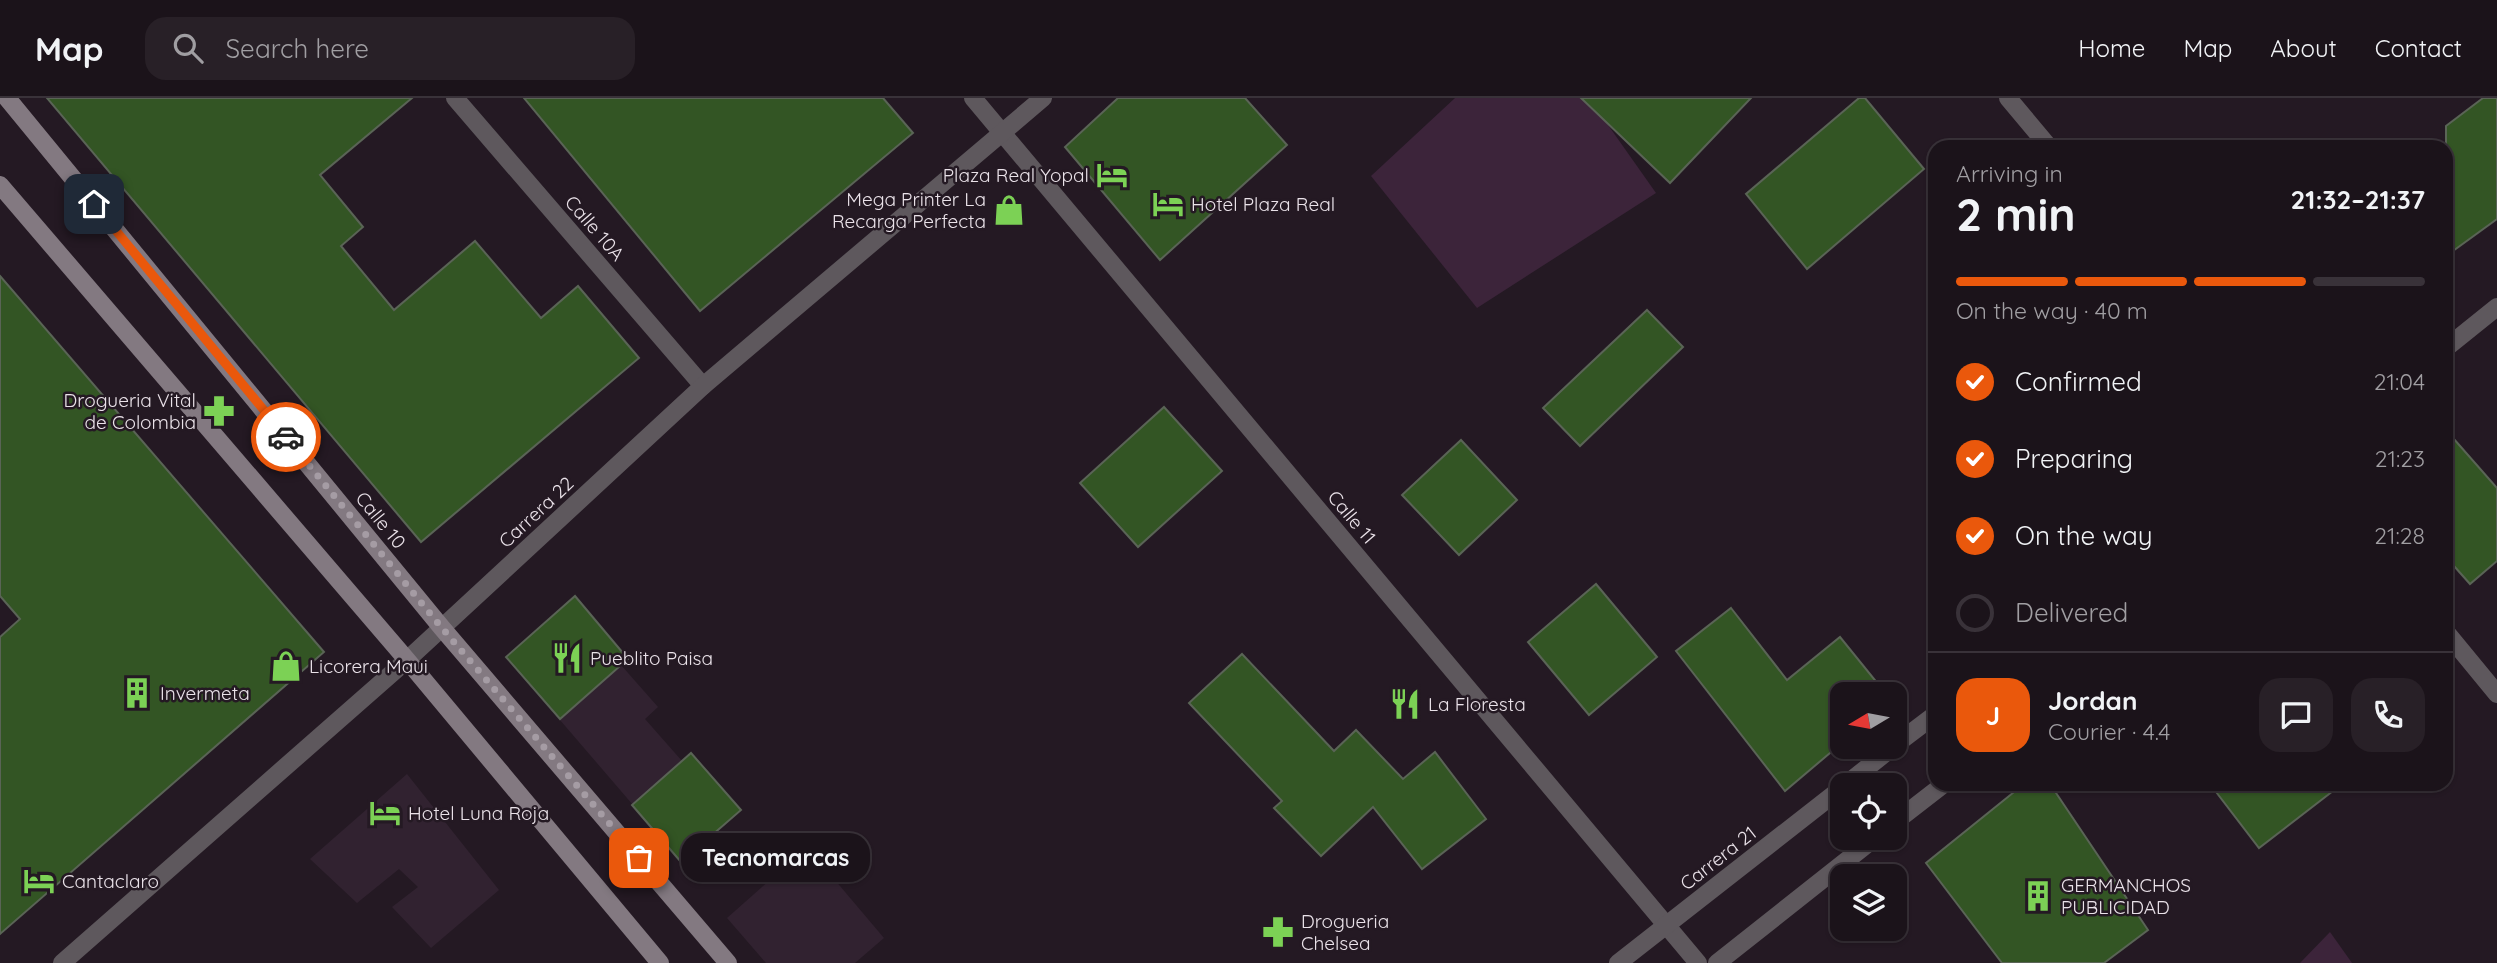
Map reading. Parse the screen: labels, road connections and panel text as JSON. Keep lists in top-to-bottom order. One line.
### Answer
{"streets":{"main road":["Calle 10"],"street":["Calle 10A","Carrera 22","Calle 11","Carrera 21"]},"crossings":[["Calle 10A","Carrera 22"],["Carrera 22","Calle 11"],["Carrera 22","Calle 10"],["Calle 11","Carrera 21"]],"places":{"hotel":["Plaza Real Yopal","Hotel Plaza Real","Hotel Luna Roja","Cantaclaro"],"shop":["Mega Printer La Recarga Perfecta","Licorera Maui"],"pharmacy":["Drogueria Vital de Colombia","Drogueria Chelsea"],"restaurant":["Pueblito Paisa","La Floresta"],"building":["Invermeta","GERMANCHOS PUBLICIDAD"],"other":["Tecnomarcas"]},"north":"left","page":{"header":"Map","search":"Search here","nav":["Home","Map","About","Contact"],"heading":["2 min","Arriving in","21:32–21:37"],"panel":["Jordan","Courier · 4.4"],"bar":"On the way · 40 m","list":[["Confirmed","21:04"],["Preparing","21:23"],["On the way","21:28"],"Delivered"],"round":"J","bubble":"Tecnomarcas"}}
